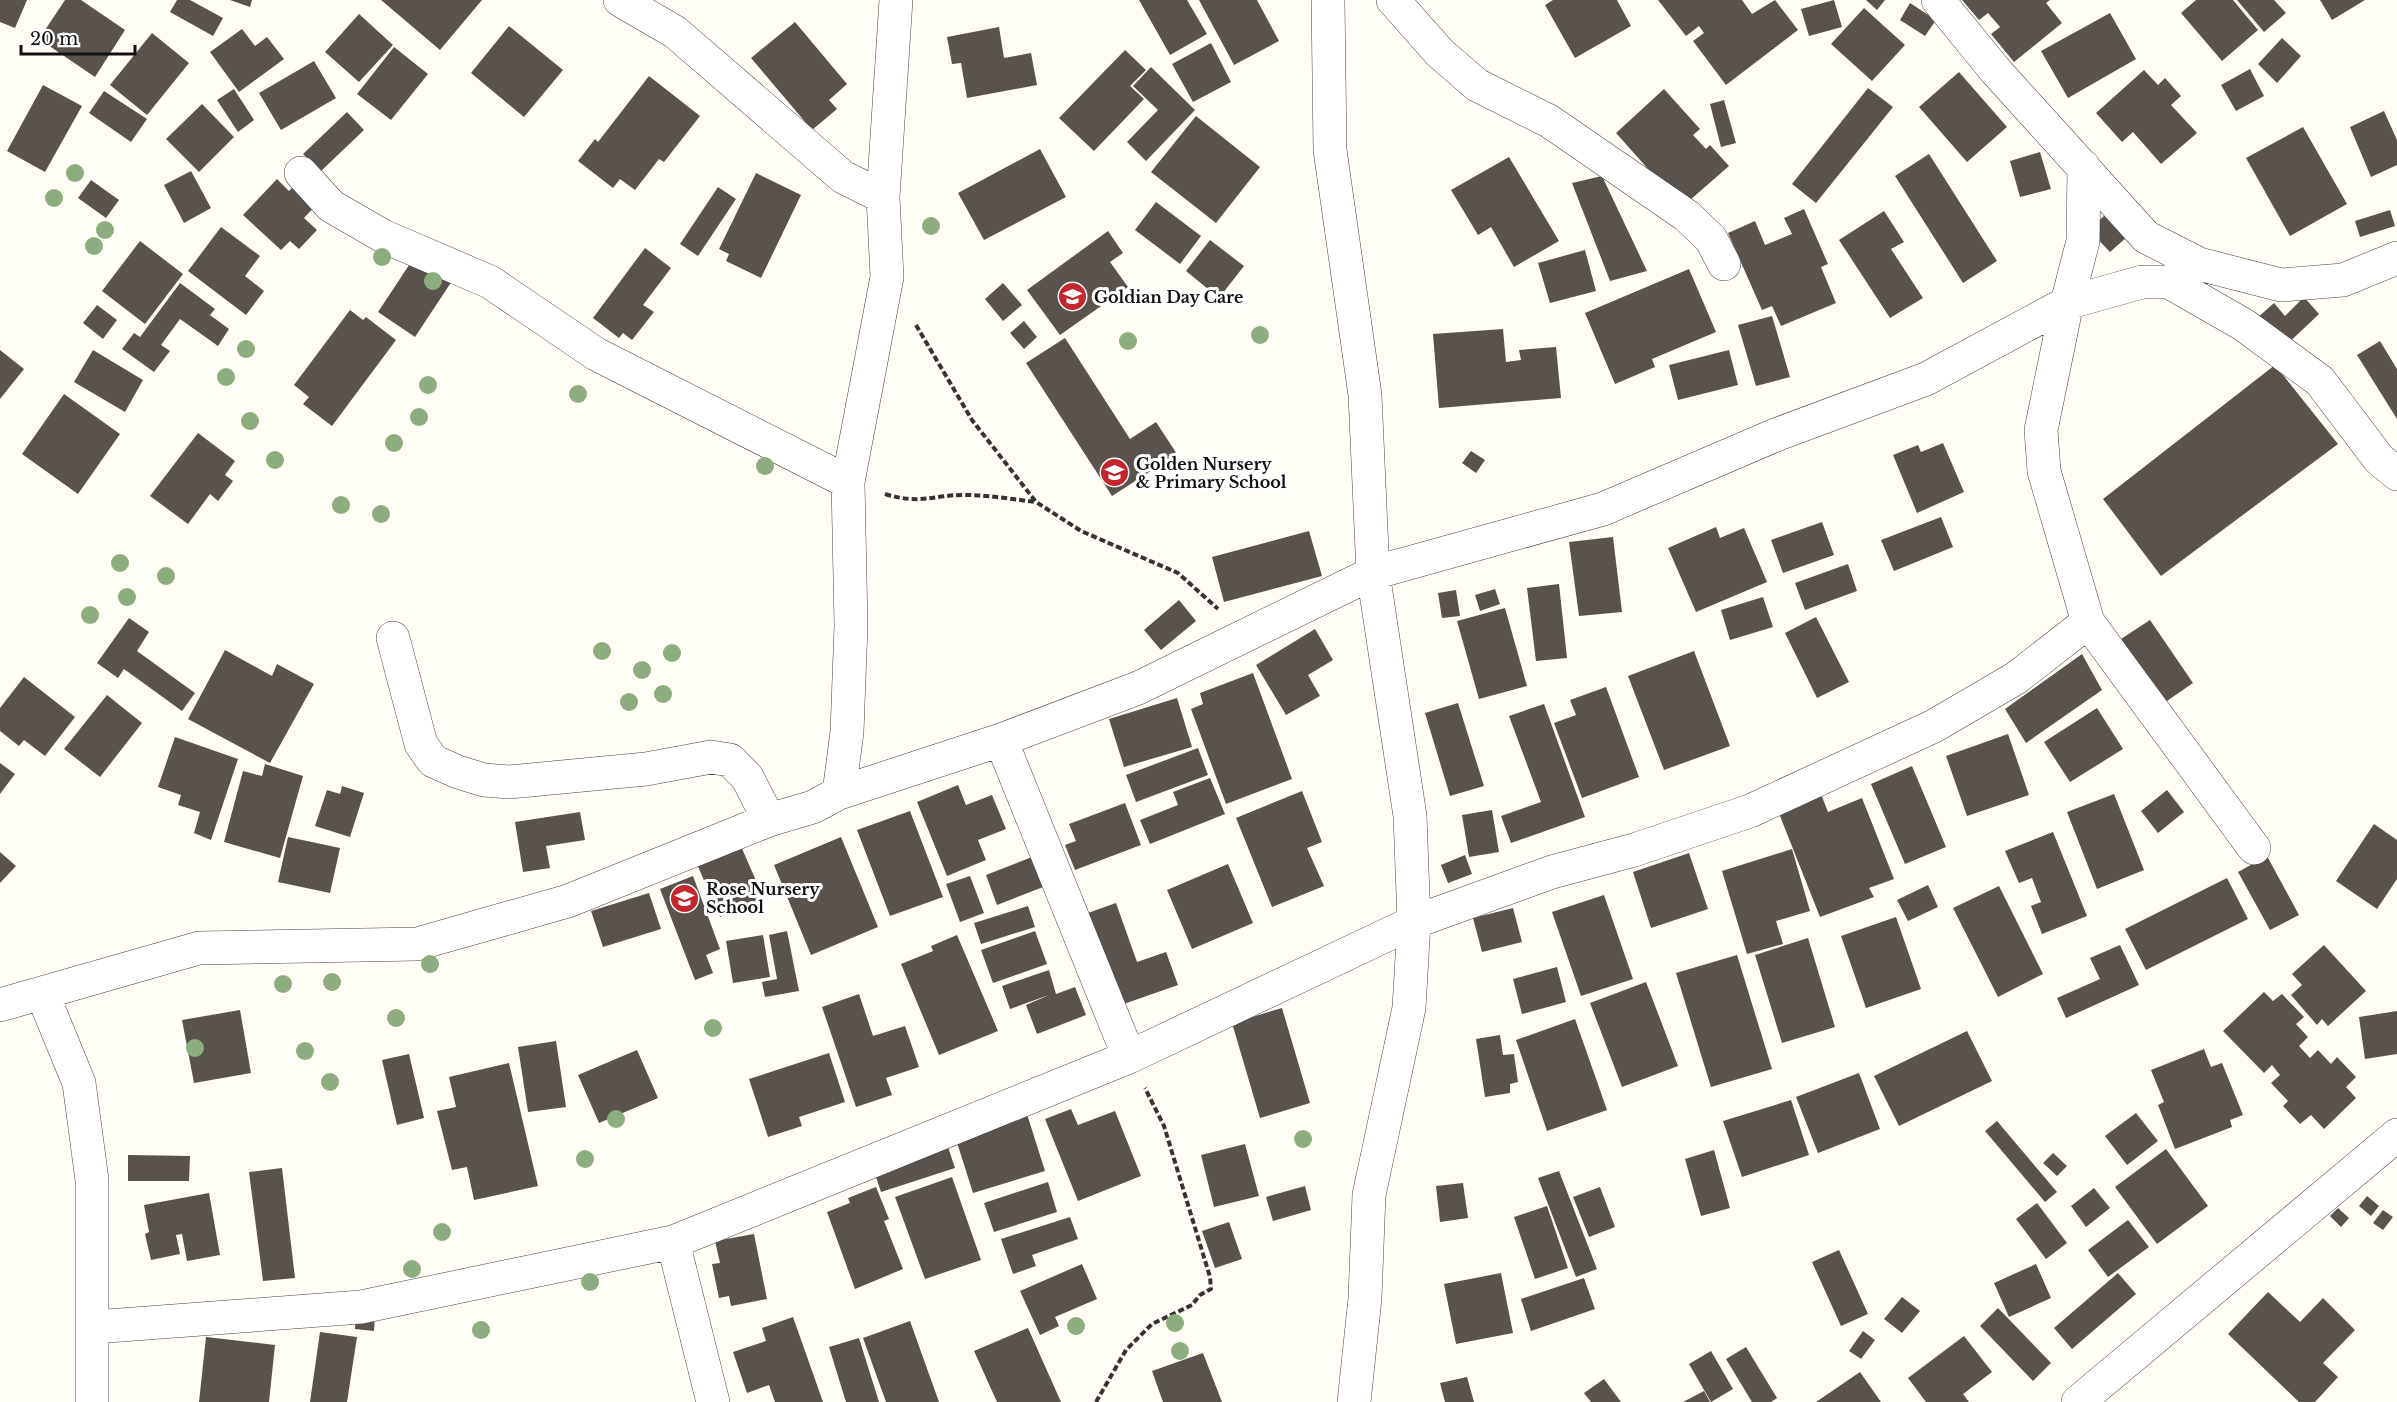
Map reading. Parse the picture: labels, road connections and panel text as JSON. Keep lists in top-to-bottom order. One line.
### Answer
{"places":{"school or university":["Goldian Day Care","Golden Nursery & Primary School","Rose Nursery School"]},"scale_bar":"20 m"}
